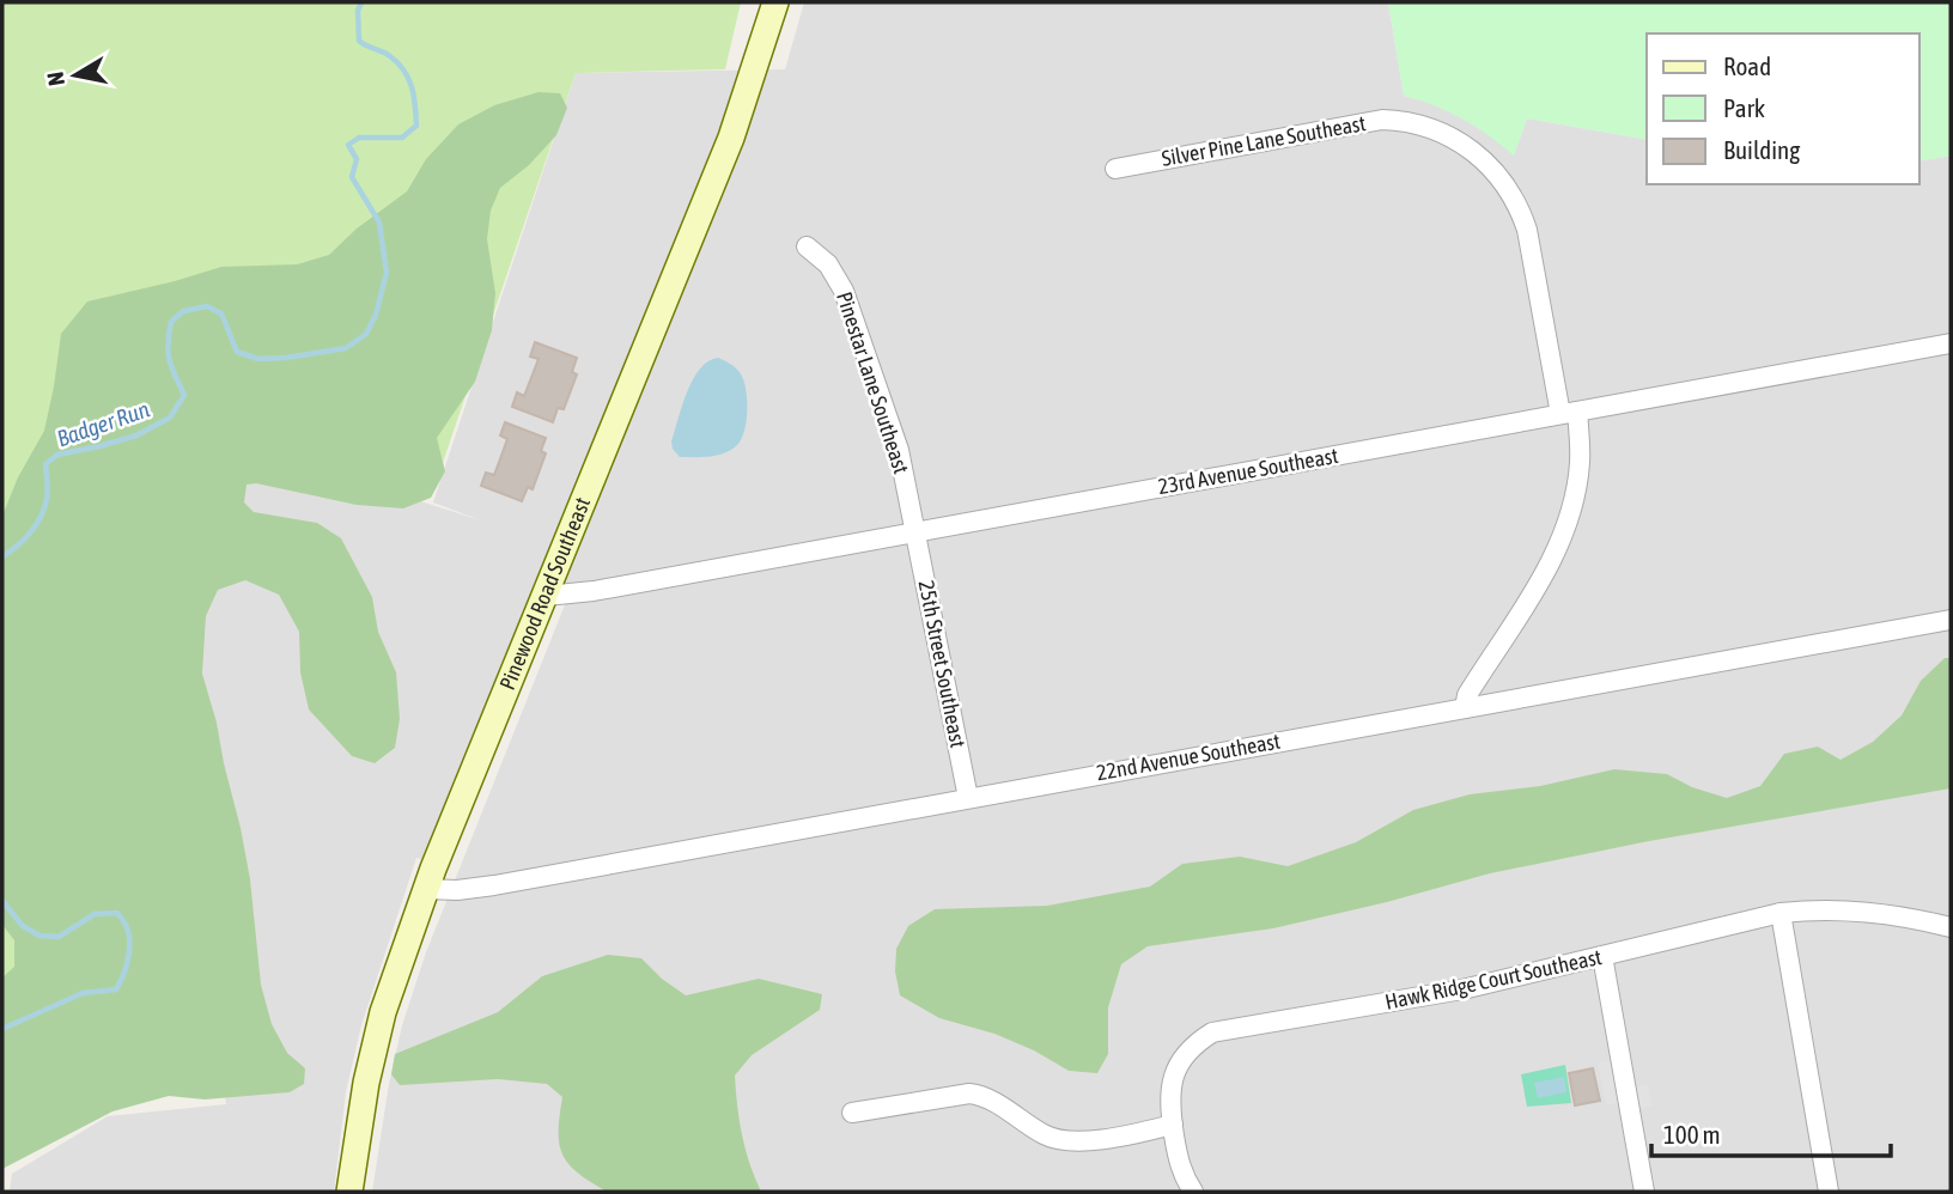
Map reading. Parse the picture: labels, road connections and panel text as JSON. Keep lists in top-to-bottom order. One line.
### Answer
{"streets":{"street":["Silver Pine Lane Southeast","Pinestar Lane Southeast","23rd Avenue Southeast","Pinewood Road Southeast","25th Street Southeast","22nd Avenue Southeast","Hawk Ridge Court Southeast"]},"crossings":[["Silver Pine Lane Southeast","23rd Avenue Southeast"],["Silver Pine Lane Southeast","22nd Avenue Southeast"],["Pinestar Lane Southeast","23rd Avenue Southeast"],["Pinestar Lane Southeast","25th Street Southeast"],["23rd Avenue Southeast","Pinewood Road Southeast"],["23rd Avenue Southeast","25th Street Southeast"],["Pinewood Road Southeast","22nd Avenue Southeast"],["25th Street Southeast","22nd Avenue Southeast"]],"water":["Badger Run"],"legend":["Road","Park","Building"],"scale_bar":"100 m","north":"left"}
